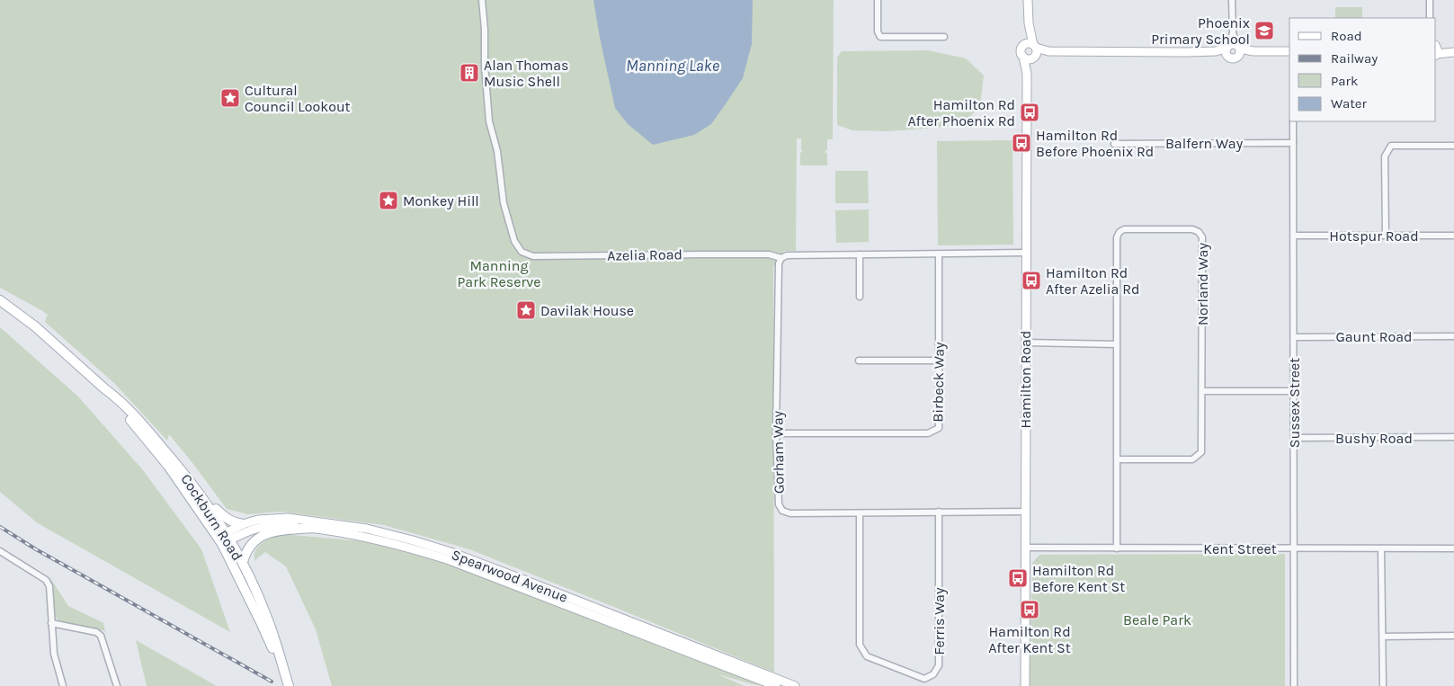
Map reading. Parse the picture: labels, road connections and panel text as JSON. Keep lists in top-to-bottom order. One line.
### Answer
{"streets":{"main road":["Hamilton Road","Cockburn Road","Spearwood Avenue"],"street":["Balfern Way","Hotspur Road","Azelia Road","Norland Way","Gaunt Road","Birbeck Way","Sussex Street","Bushy Road","Gorham Way","Kent Street","Ferris Way"]},"crossings":[["Balfern Way","Sussex Street"],["Hotspur Road","Sussex Street"],["Azelia Road","Hamilton Road"],["Azelia Road","Birbeck Way"],["Azelia Road","Gorham Way"],["Norland Way","Kent Street"],["Gaunt Road","Sussex Street"],["Hamilton Road","Gorham Way"],["Hamilton Road","Kent Street"],["Birbeck Way","Gorham Way"],["Sussex Street","Bushy Road"],["Sussex Street","Kent Street"],["Gorham Way","Ferris Way"],["Cockburn Road","Spearwood Avenue"]],"water":["Manning Lake"],"parks":["Manning Park Reserve","Beale Park"],"places":{"school or university":["Phoenix Primary School"],"building":["Alan Thomas Music Shell"],"place":["Cultural Council Lookout","Monkey Hill","Davilak House"],"bus stop":["Hamilton Rd After Phoenix Rd","Hamilton Rd Before Phoenix Rd","Hamilton Rd After Azelia Rd","Hamilton Rd Before Kent St","Hamilton Rd After Kent St"]},"legend":["Road","Railway","Park","Water"]}
